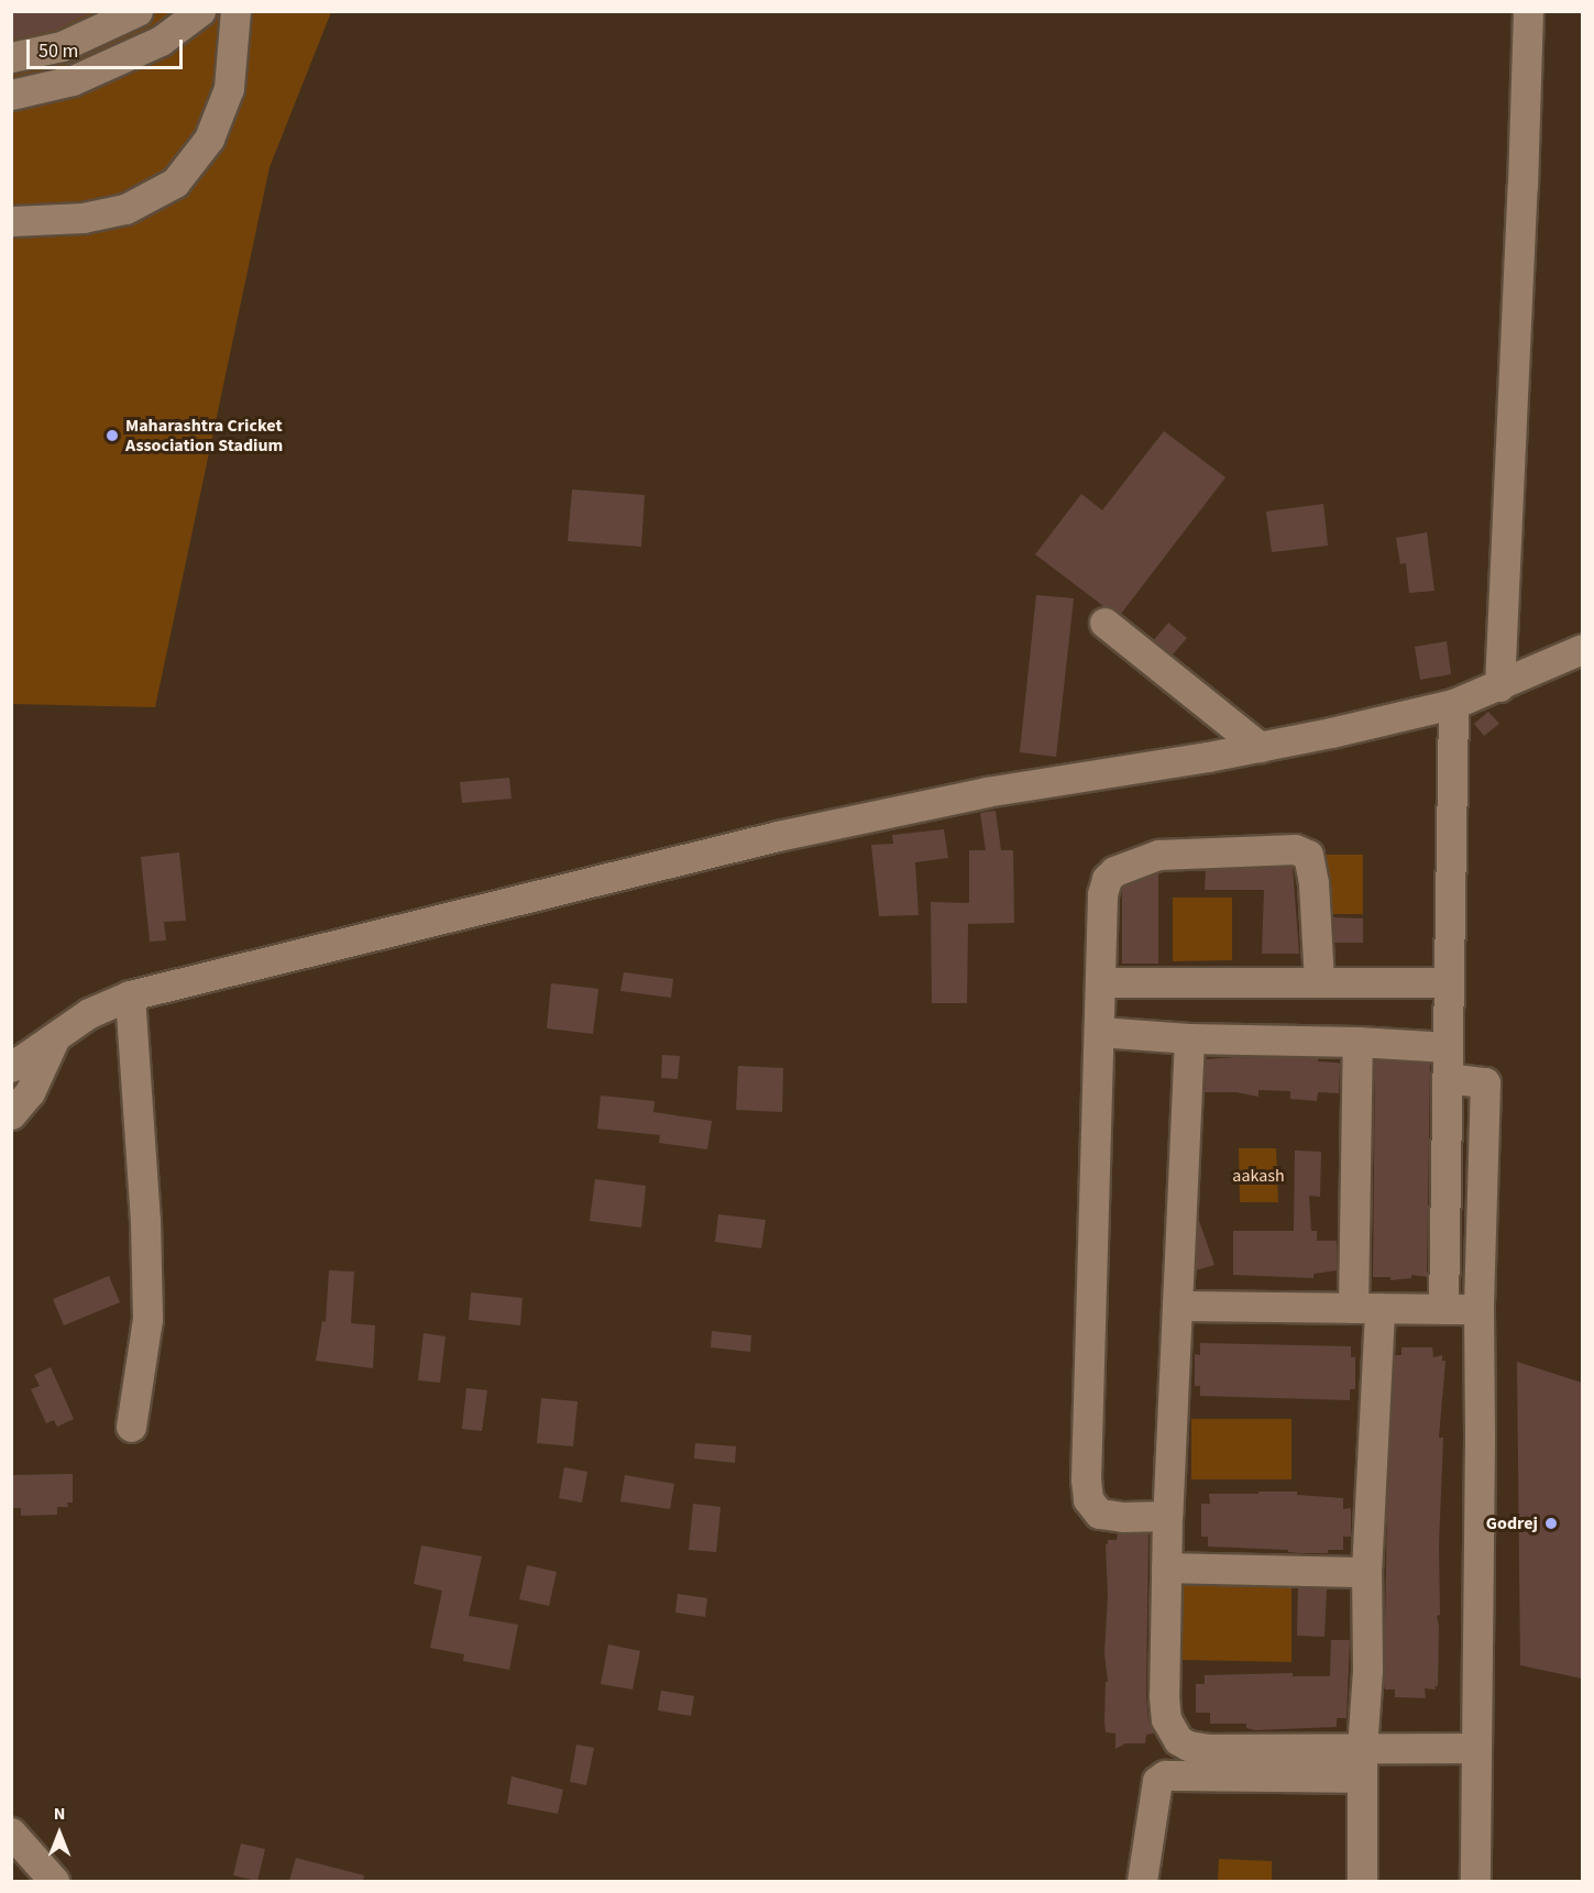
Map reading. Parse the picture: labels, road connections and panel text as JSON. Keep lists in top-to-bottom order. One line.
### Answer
{"parks":["aakash"],"places":["Maharashtra Cricket Association Stadium","Godrej"],"scale_bar":"50 m","north":"top"}
